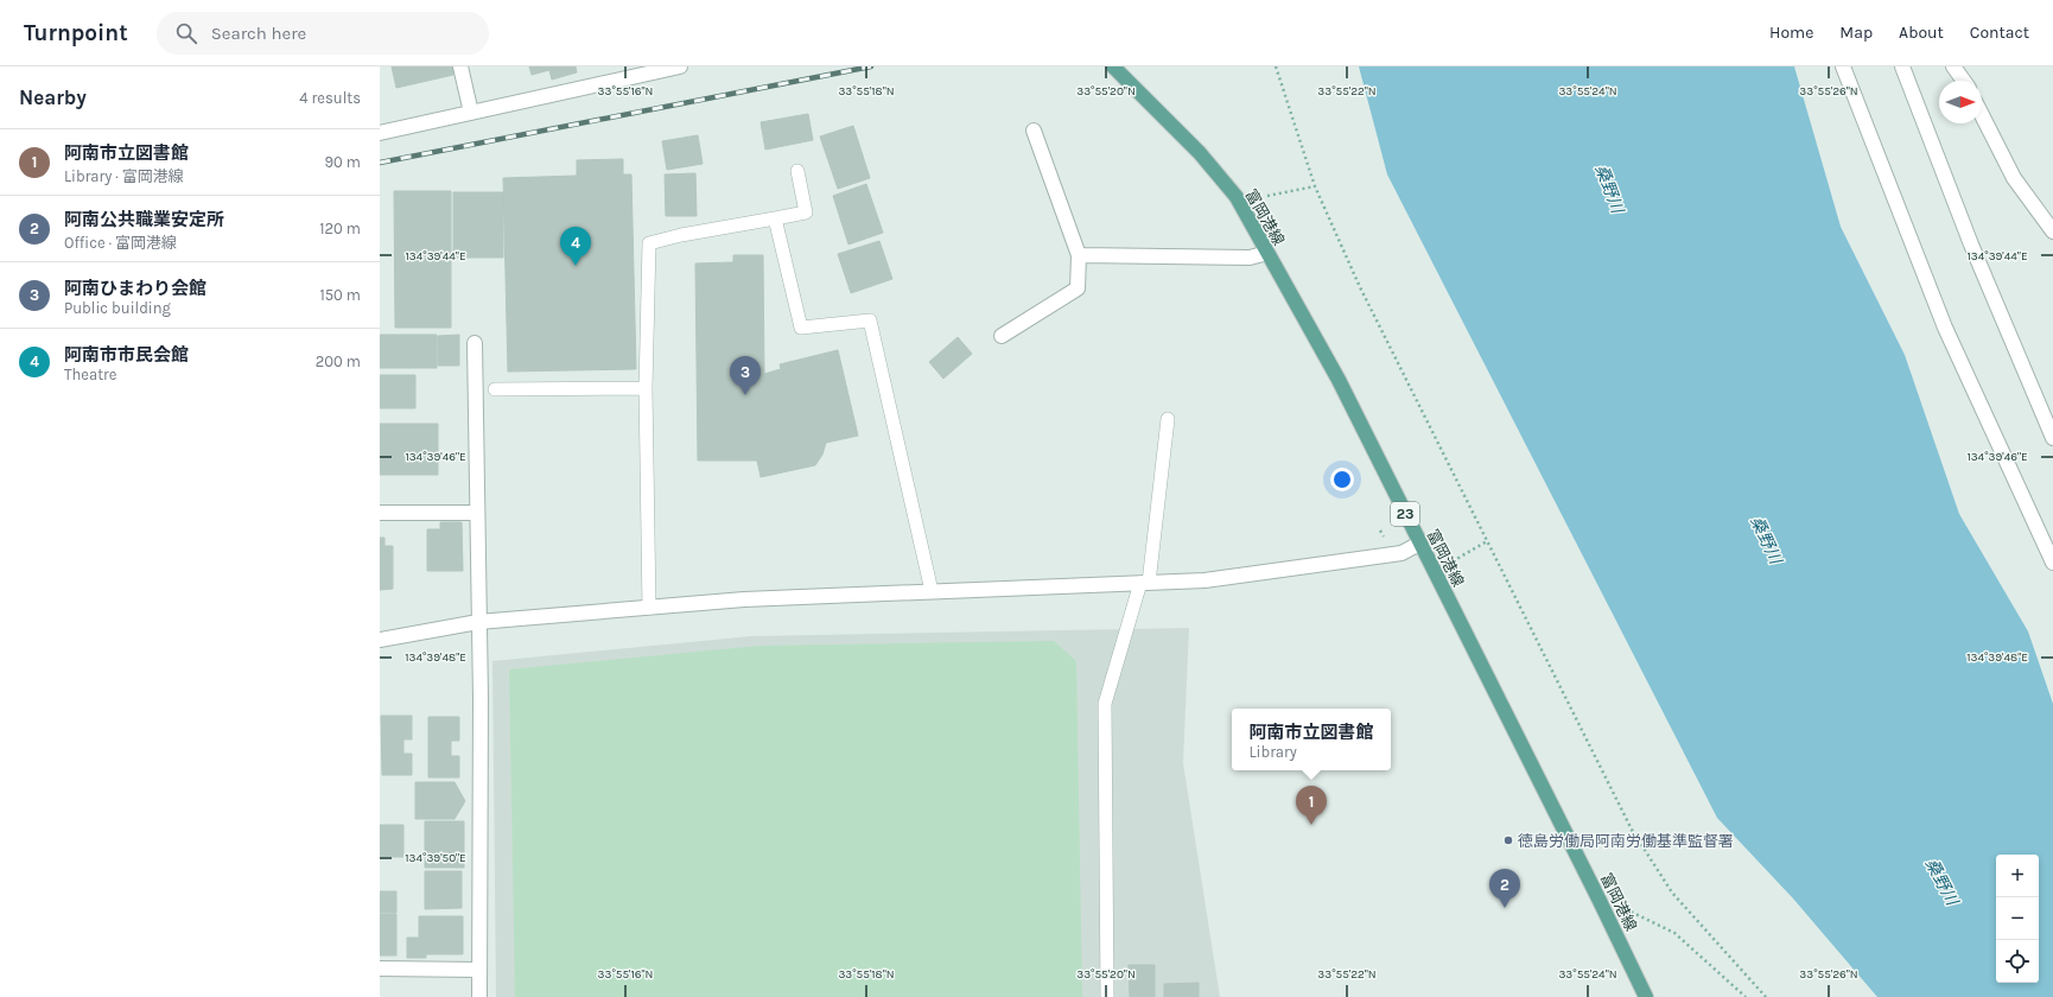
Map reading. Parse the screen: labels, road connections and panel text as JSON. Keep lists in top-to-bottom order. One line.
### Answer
{"streets":{"main road":["富岡港線","23"]},"water":["桑野川"],"places":["徳島労働局阿南労働基準監督署"],"north":"right","page":{"header":"Turnpoint","search":"Search here","nav":["Home","Map","About","Contact"],"heading":["Nearby","4 results"],"list":[{"mark":"1","name":"阿南市立図書館","note":"Library · 富岡港線","value":"90 m"},{"mark":"2","name":"阿南公共職業安定所","note":"Office · 富岡港線","value":"120 m"},{"mark":"3","name":"阿南ひまわり会館","note":"Public building","value":"150 m"},{"mark":"4","name":"阿南市市民会館","note":"Theatre","value":"200 m"}],"pins":["4","3","1","2"],"popup":["阿南市立図書館","Library"],"map_buttons":["+","−"]},"coordinates":["33°55'16\"N","33°55'18\"N","33°55'20\"N","33°55'22\"N","33°55'24\"N","33°55'26\"N","134°39'44\"E","134°39'46\"E","134°39'48\"E","134°39'50\"E"]}
